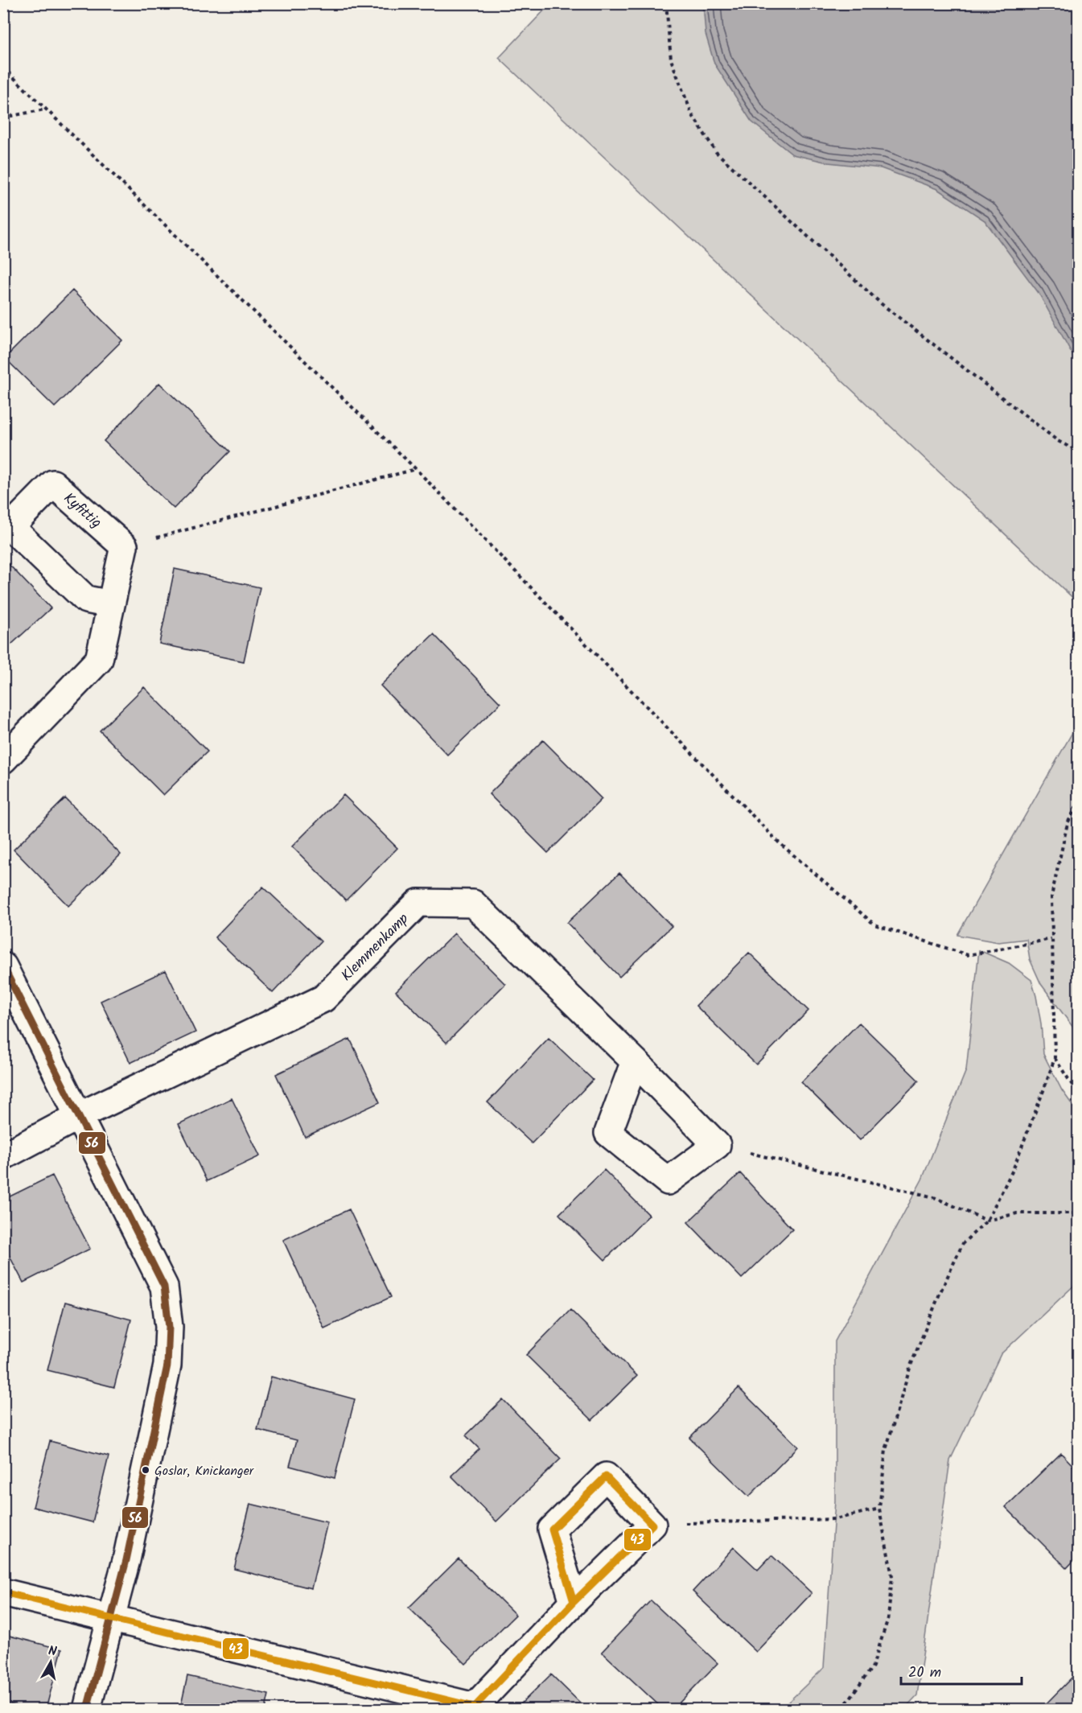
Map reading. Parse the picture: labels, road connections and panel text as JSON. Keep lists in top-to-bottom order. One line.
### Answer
{"streets":{"street":["Kyfittig","Klemmenkamp"]},"places":["Goslar, Knickanger"],"lines":["transit line 56","transit line 43"],"scale_bar":"20 m","north":"top"}
